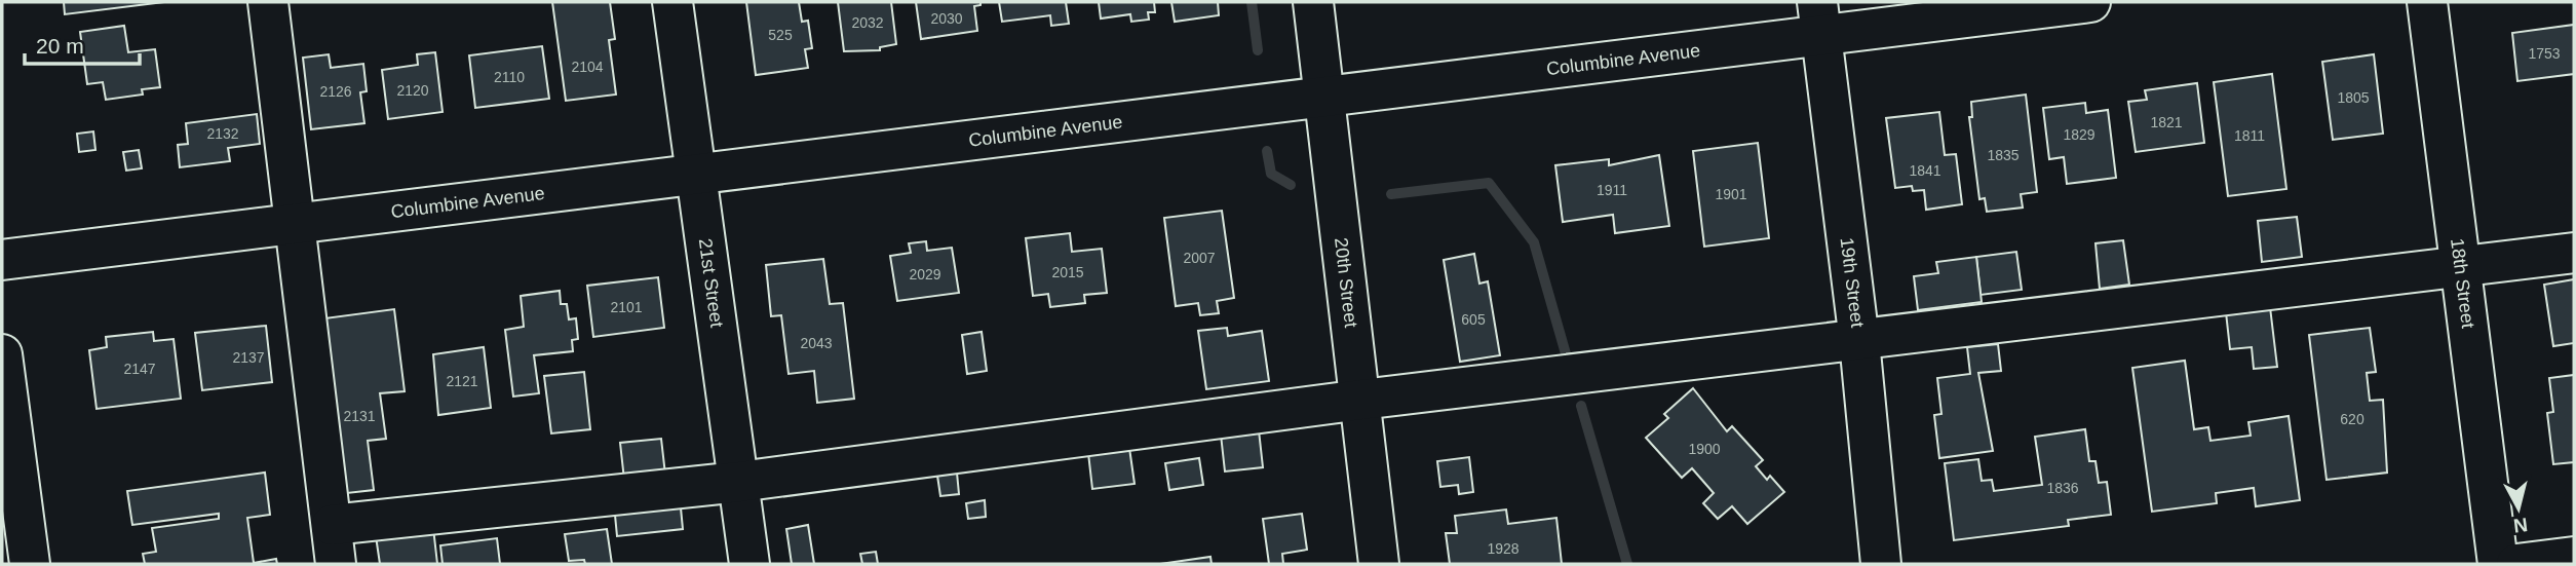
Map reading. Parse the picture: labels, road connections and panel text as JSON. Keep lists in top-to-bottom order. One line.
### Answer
{"streets":{"street":["Columbine Avenue","20th Street","19th Street","21st Street","18th Street"]},"crossings":[["Columbine Avenue","20th Street"],["Columbine Avenue","19th Street"],["Columbine Avenue","21st Street"]],"house_numbers":["2030","2032","525","1753","2104","2110","2120","2126","1805","1821","2132","1829","1811","1835","1841","1911","1901","2007","2015","2029","2101","605","2043","2137","2147","2121","2131","620","1900","1836","1928"],"scale_bar":"20 m","north":"bottom"}
